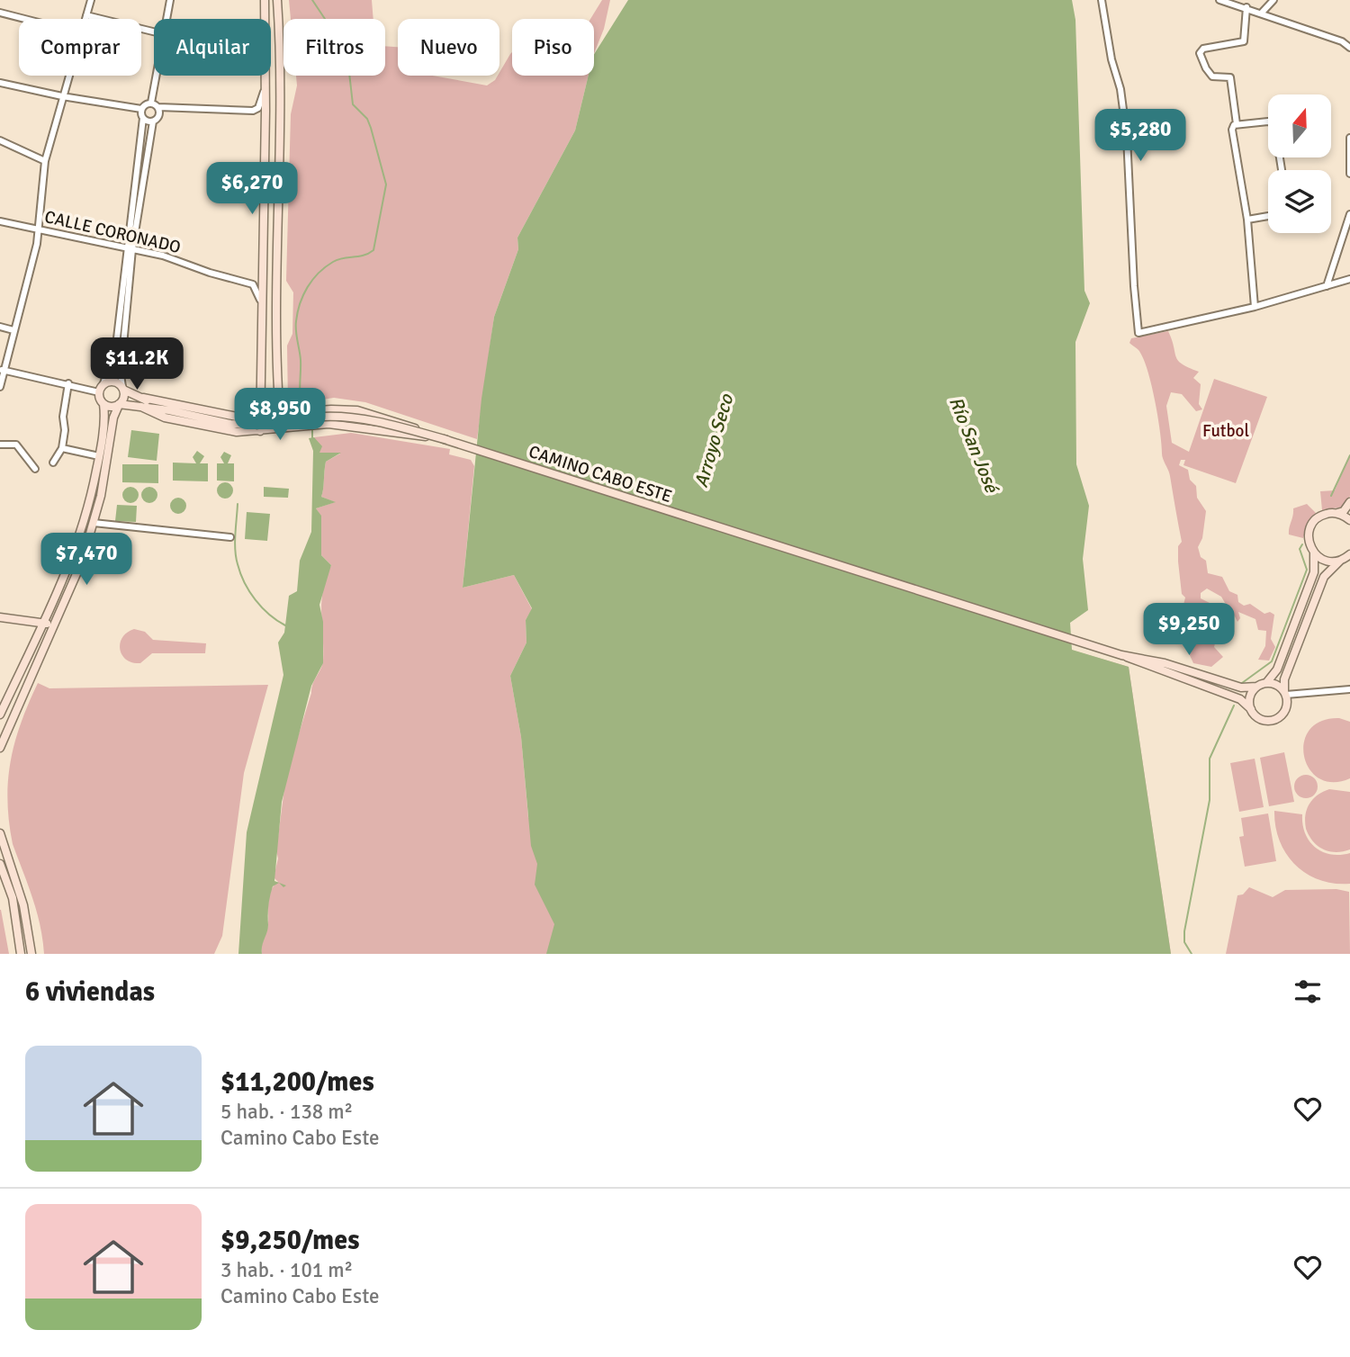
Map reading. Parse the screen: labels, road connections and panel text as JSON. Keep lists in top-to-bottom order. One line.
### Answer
{"streets":{"main road":["CAMINO CABO ESTE"],"street":["CALLE CORONADO"]},"water":["Arroyo Seco","Río San José"],"parks":["Futbol"],"north":"top","page":{"chip":["Comprar","Alquilar","Filtros","Nuevo","Piso"],"price":["$5,280","$6,270","$11.2K","$8,950","$7,470","$9,250"],"heading":"6 viviendas","list":[{"name":"$11,200/mes","note":"5 hab. · 138 m² · Camino Cabo Este"},{"name":"$9,250/mes","note":"3 hab. · 101 m² · Camino Cabo Este"}]}}
